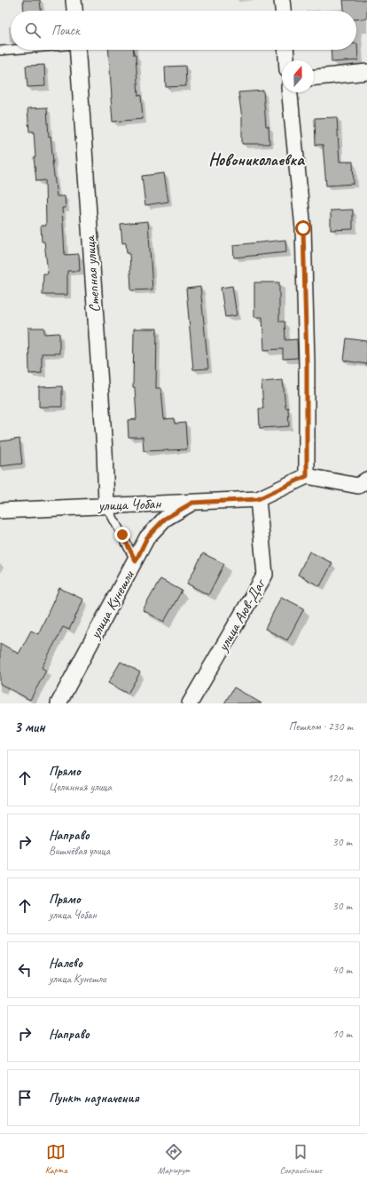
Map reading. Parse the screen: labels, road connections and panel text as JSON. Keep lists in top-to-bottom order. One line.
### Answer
{"streets":{"street":["Степная улица","улица Чобан","улица Кунешли","улица Аюв-Даг"]},"crossings":[["Степная улица","улица Чобан"],["улица Чобан","улица Кунешли"],["улица Чобан","улица Аюв-Даг"]],"districts":["Новониколаевка"],"north":"top","page":{"search":"Поиск","heading":["3 мин","Пешком · 230 m"],"list":[["Прямо","Целинная улица","120 m"],["Направо","Вишнёвая улица","30 m"],["Прямо","улица Чобан","30 m"],["Налево","улица Кунешли","40 m"],["Направо","10 m"],"Пункт назначения"],"nav":["Карта","Маршрут","Сохранённые"]}}
